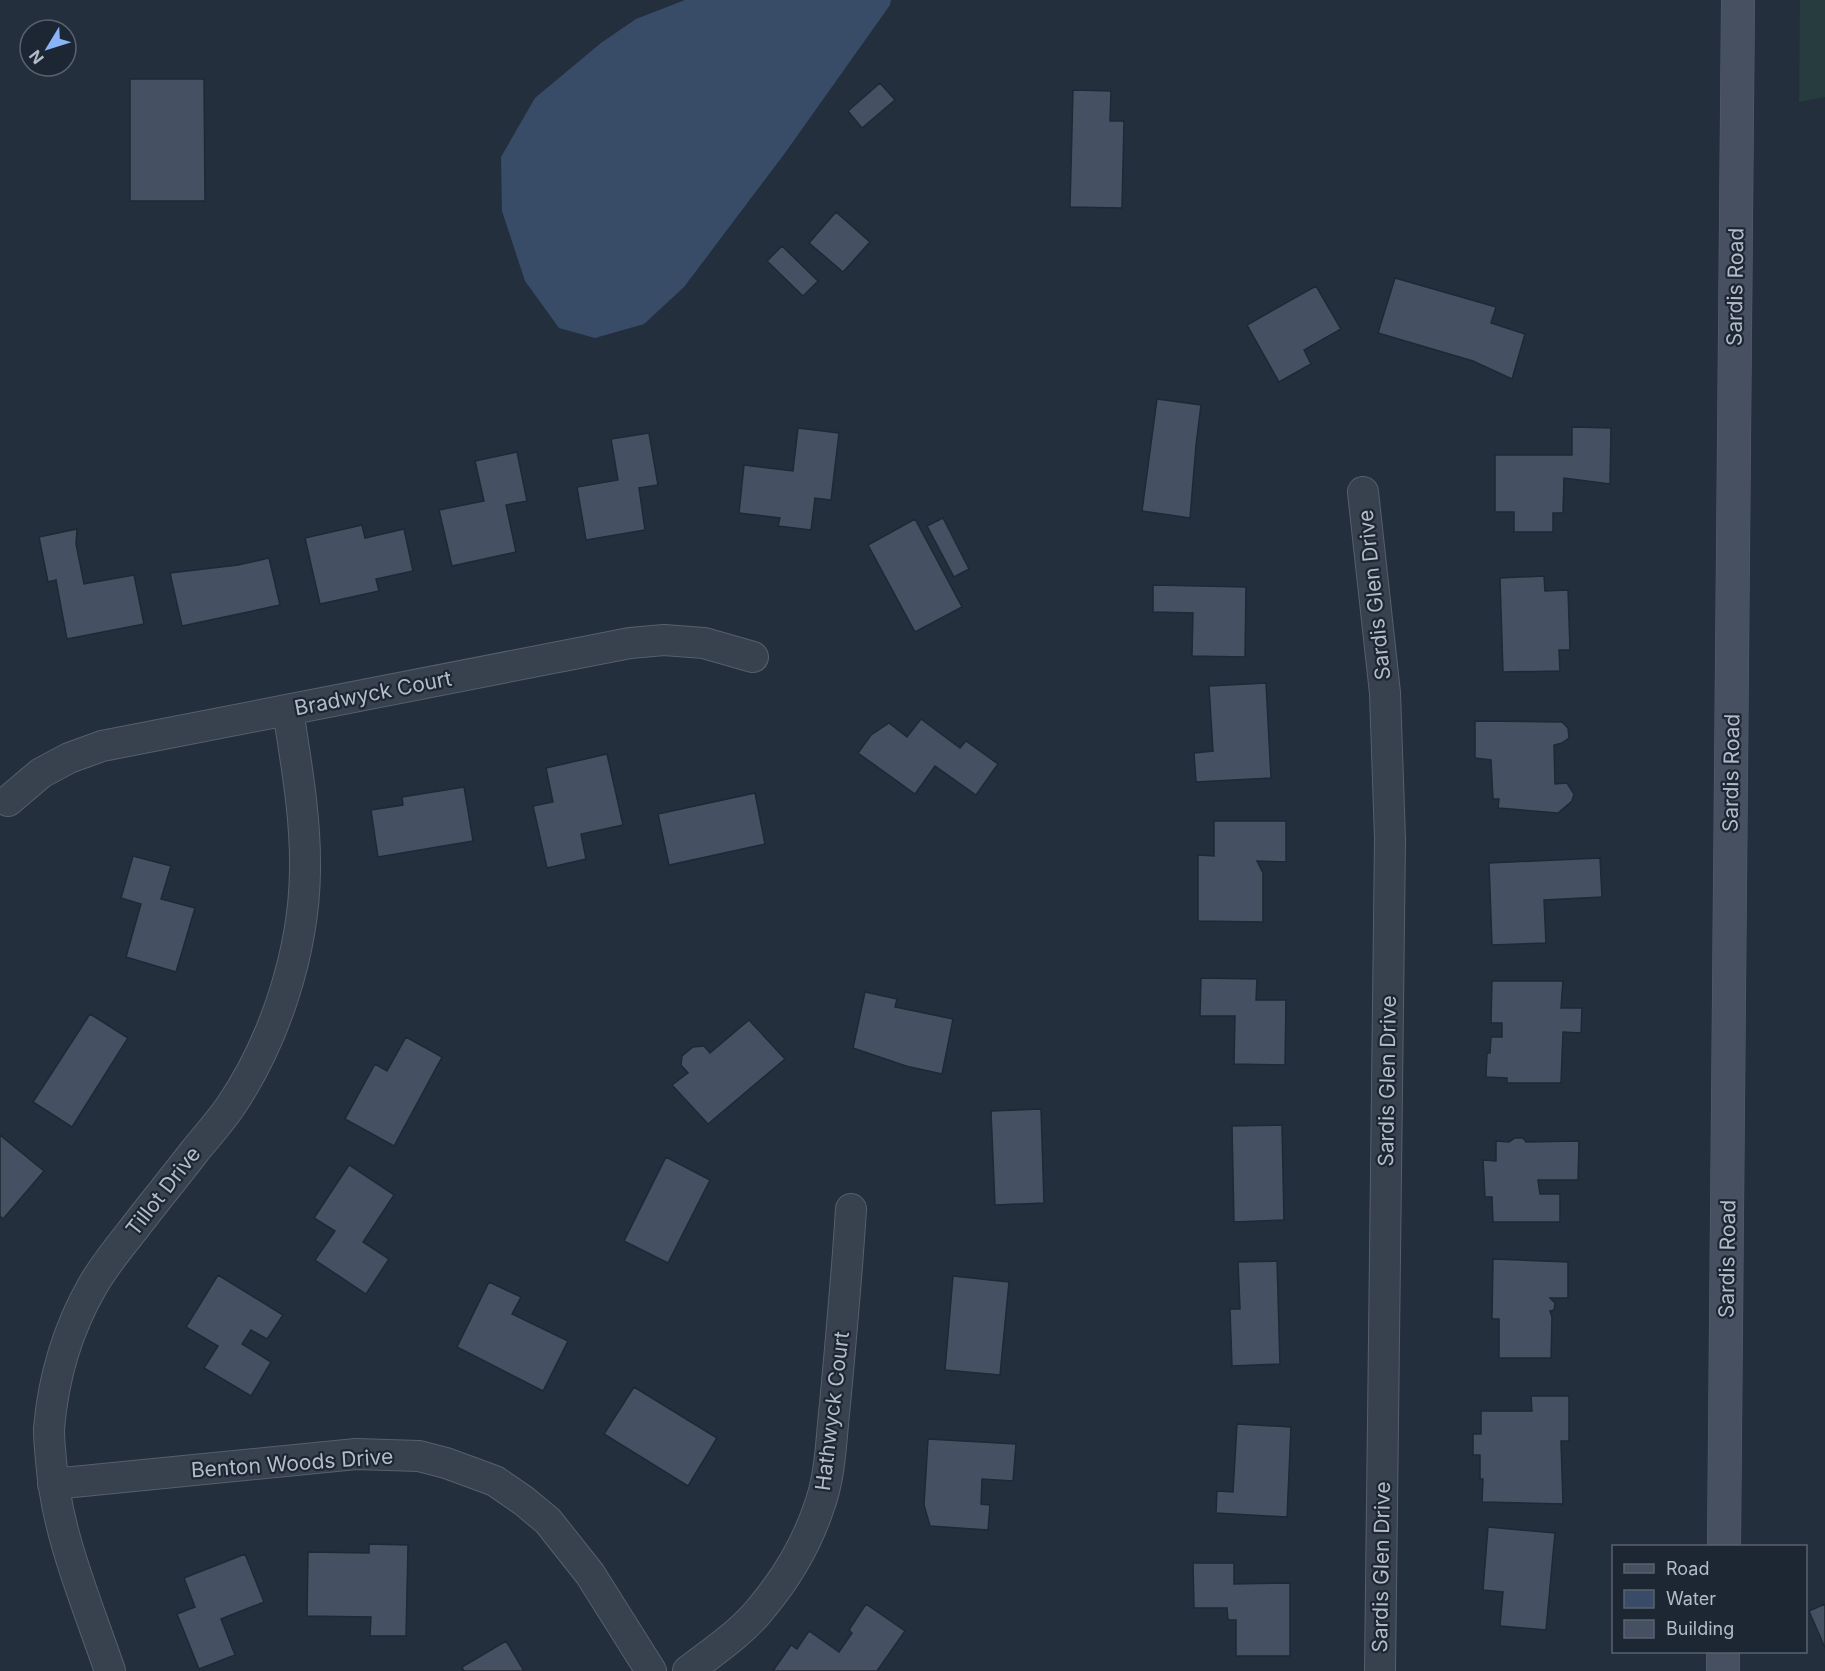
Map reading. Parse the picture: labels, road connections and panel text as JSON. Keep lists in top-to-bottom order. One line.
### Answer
{"streets":{"main road":["Sardis Road"],"street":["Sardis Glen Drive","Bradwyck Court","Tillot Drive","Hathwyck Court","Benton Woods Drive"]},"crossings":[["Bradwyck Court","Tillot Drive"],["Tillot Drive","Benton Woods Drive"]],"legend":["Road","Water","Building"],"north":"bottom left"}
